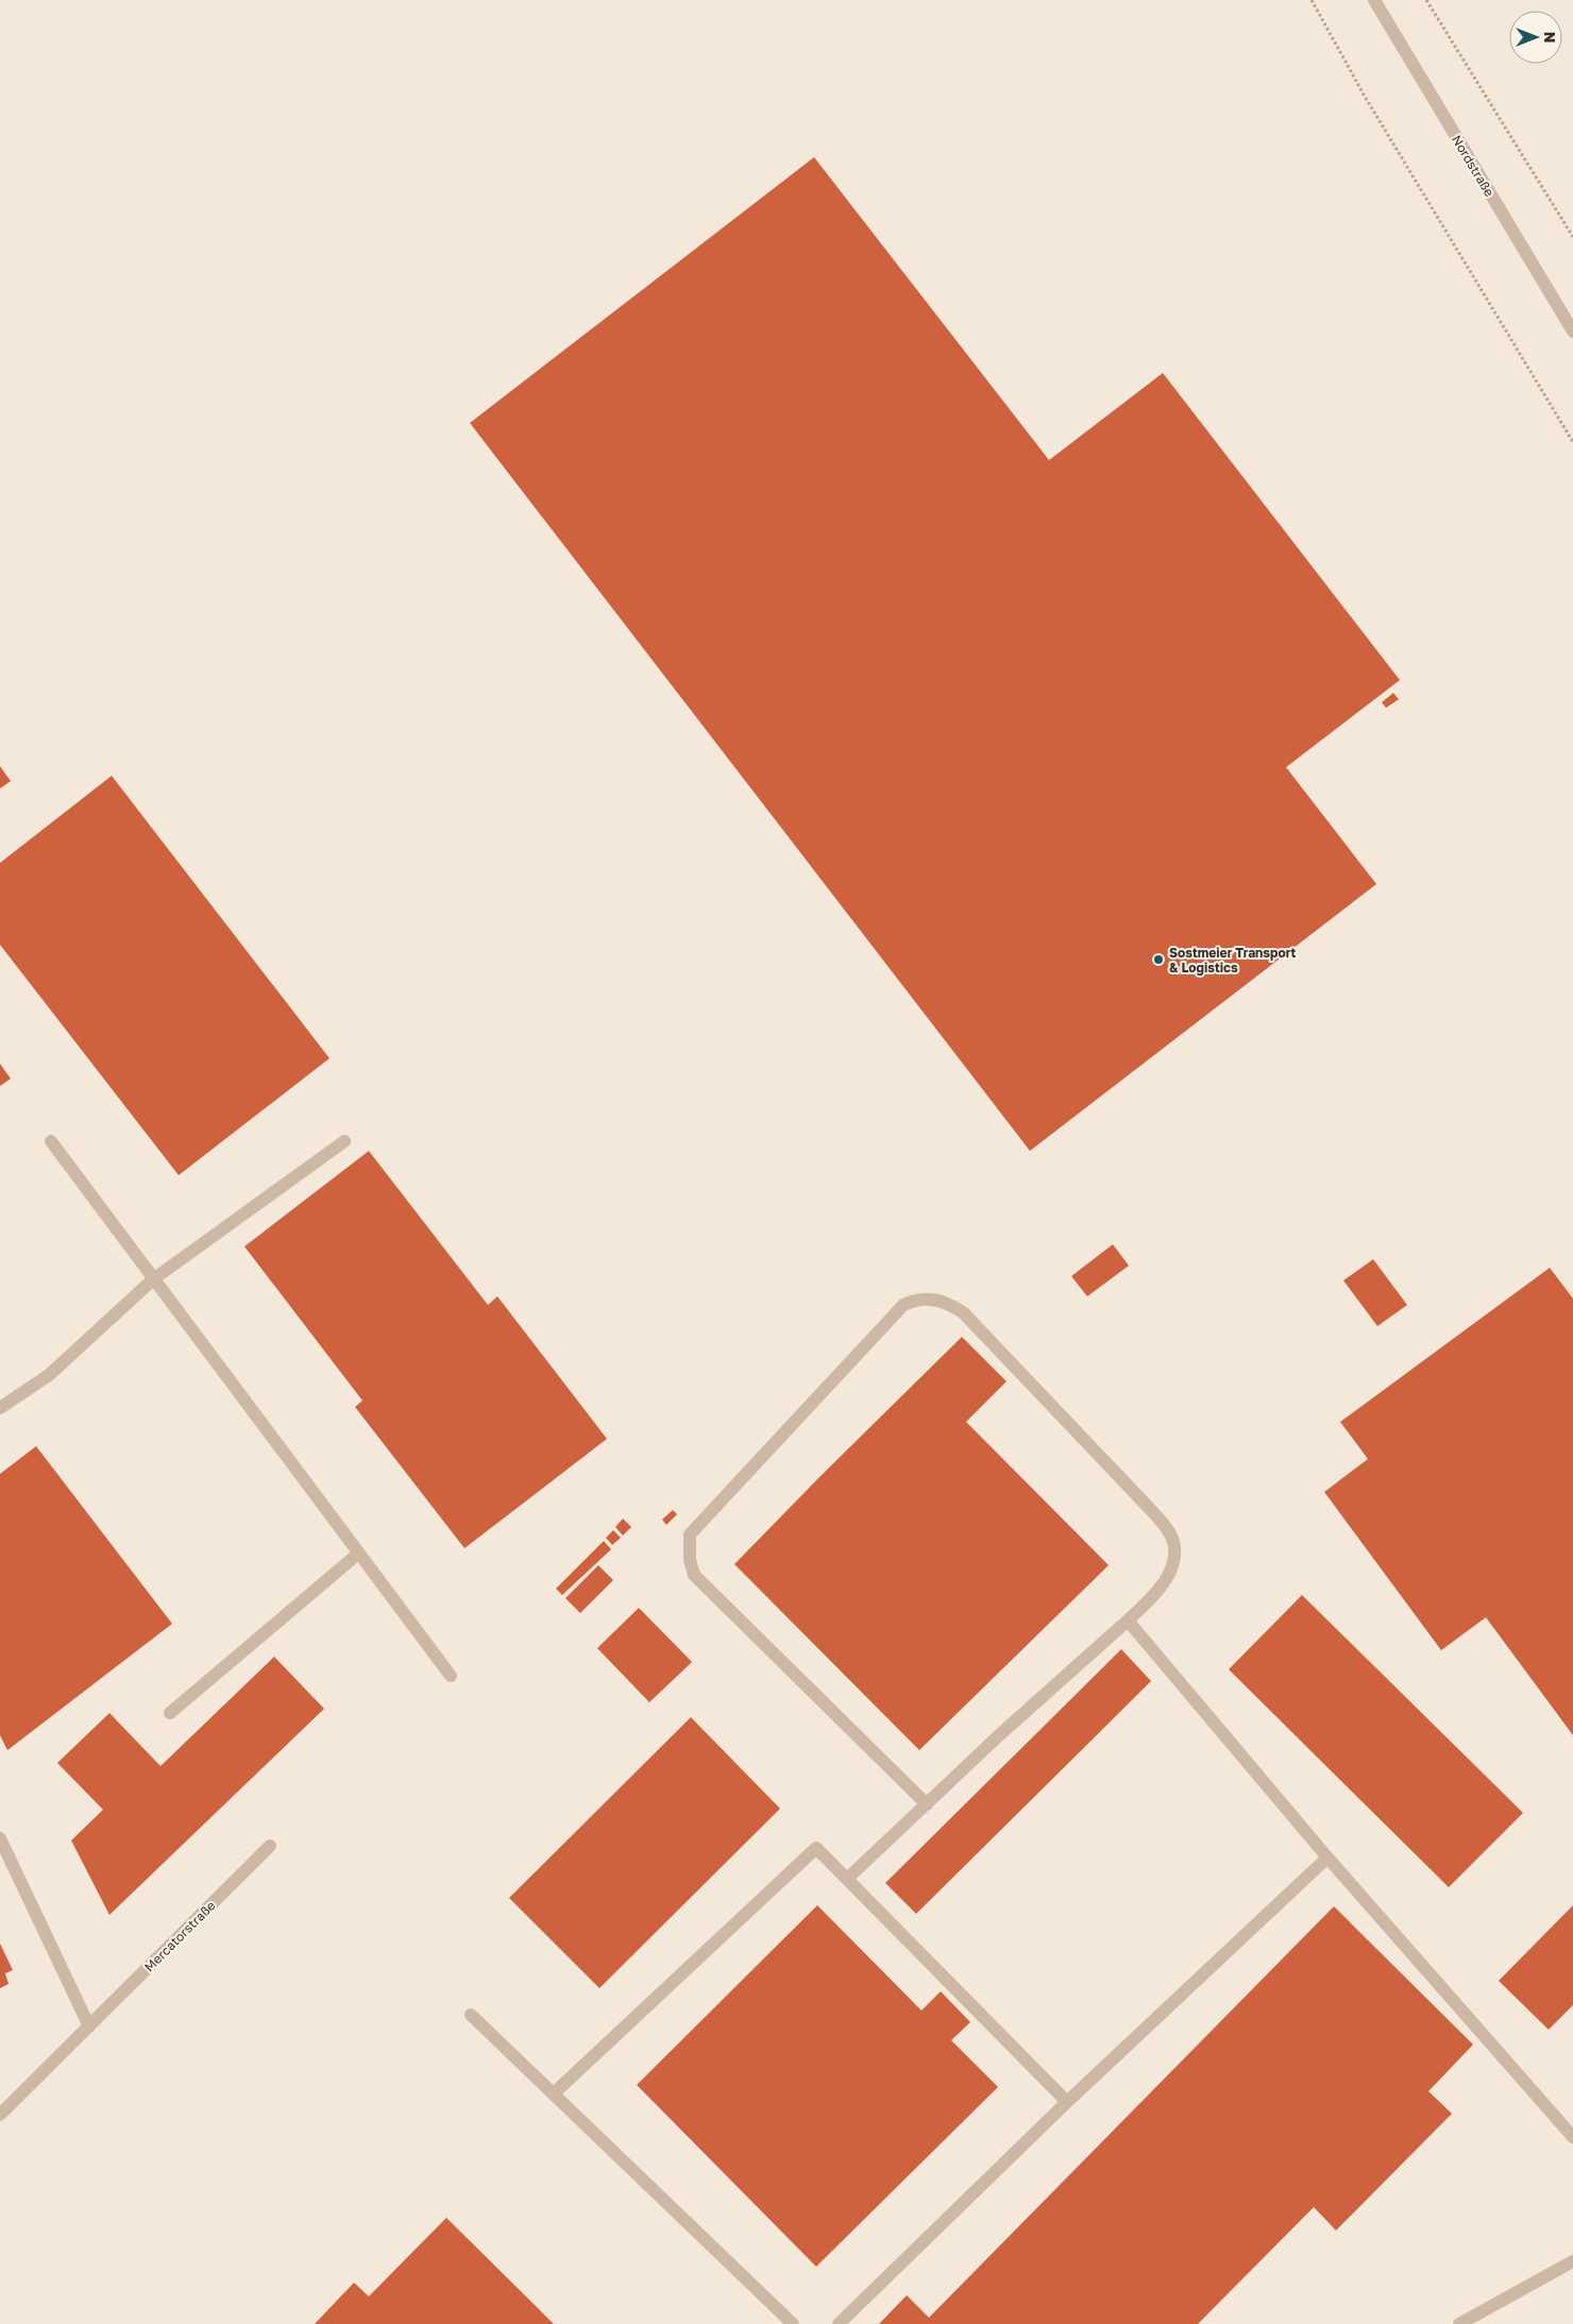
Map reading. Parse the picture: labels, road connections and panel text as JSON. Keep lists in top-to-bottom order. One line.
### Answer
{"streets":{"street":["Nordstraße","Mercatorstraße"]},"places":["Sostmeier Transport & Logistics"],"north":"right"}
